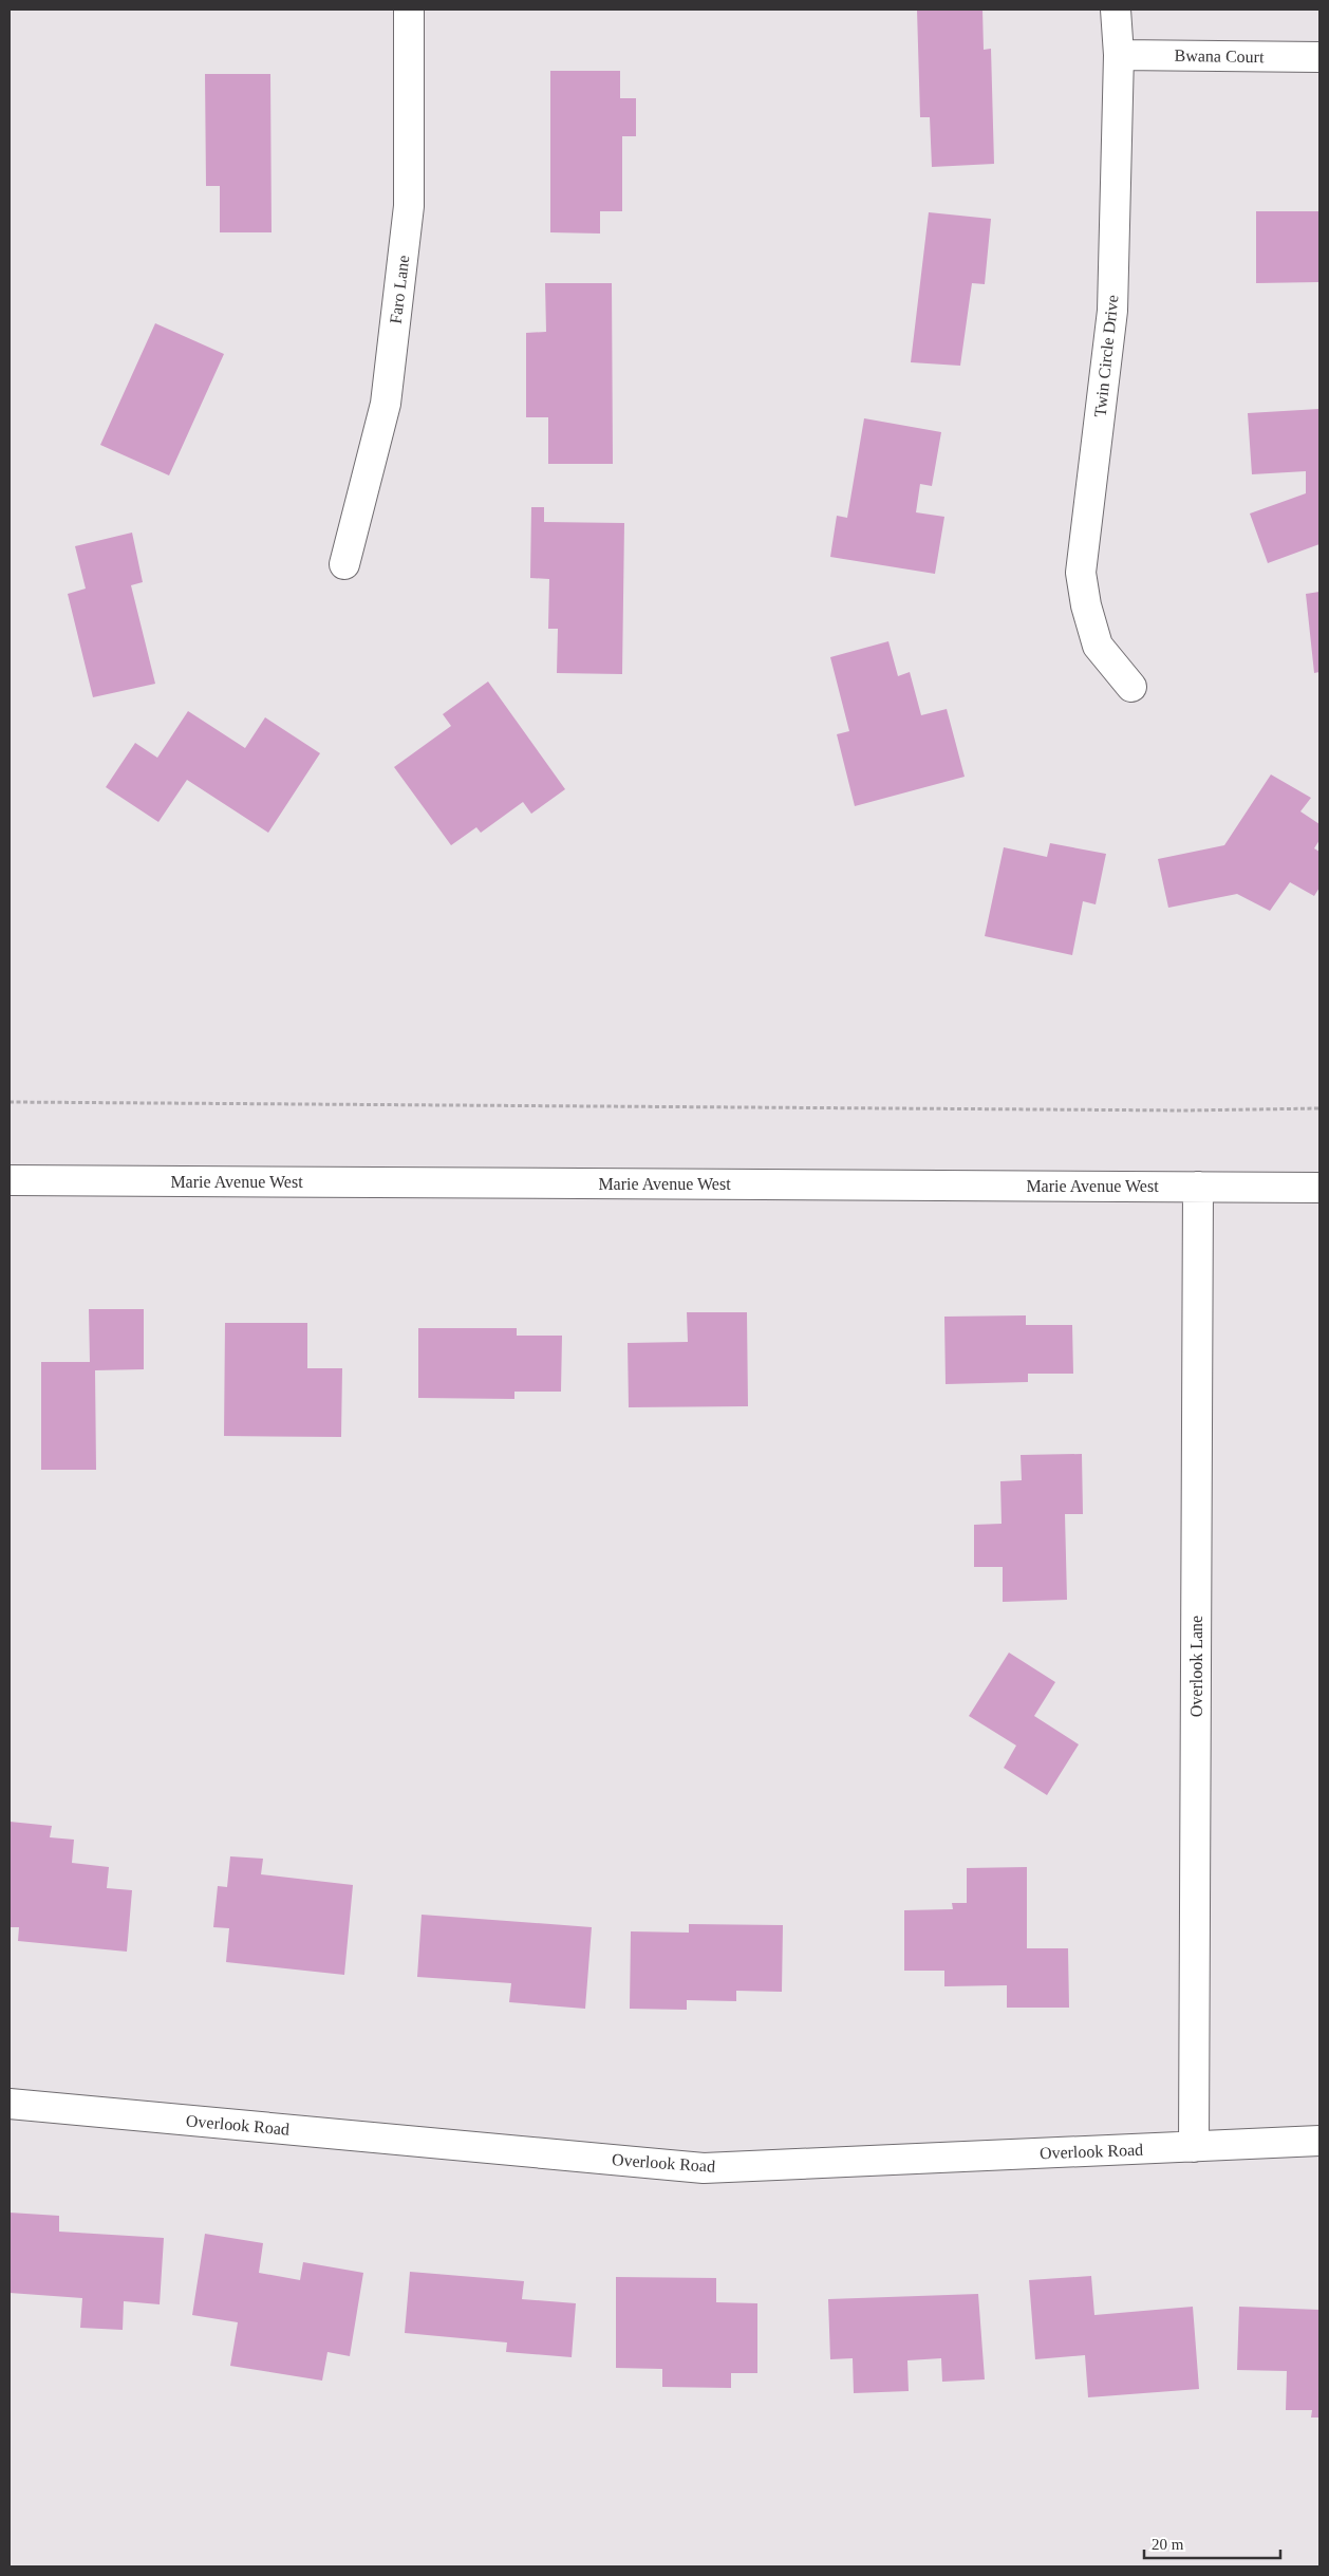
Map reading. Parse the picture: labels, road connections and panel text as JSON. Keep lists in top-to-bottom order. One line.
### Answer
{"streets":{"street":["Bwana Court","Faro Lane","Twin Circle Drive","Marie Avenue West","Overlook Lane","Overlook Road"]},"crossings":[["Bwana Court","Twin Circle Drive"],["Marie Avenue West","Overlook Lane"],["Overlook Lane","Overlook Road"]],"scale_bar":"20 m"}
